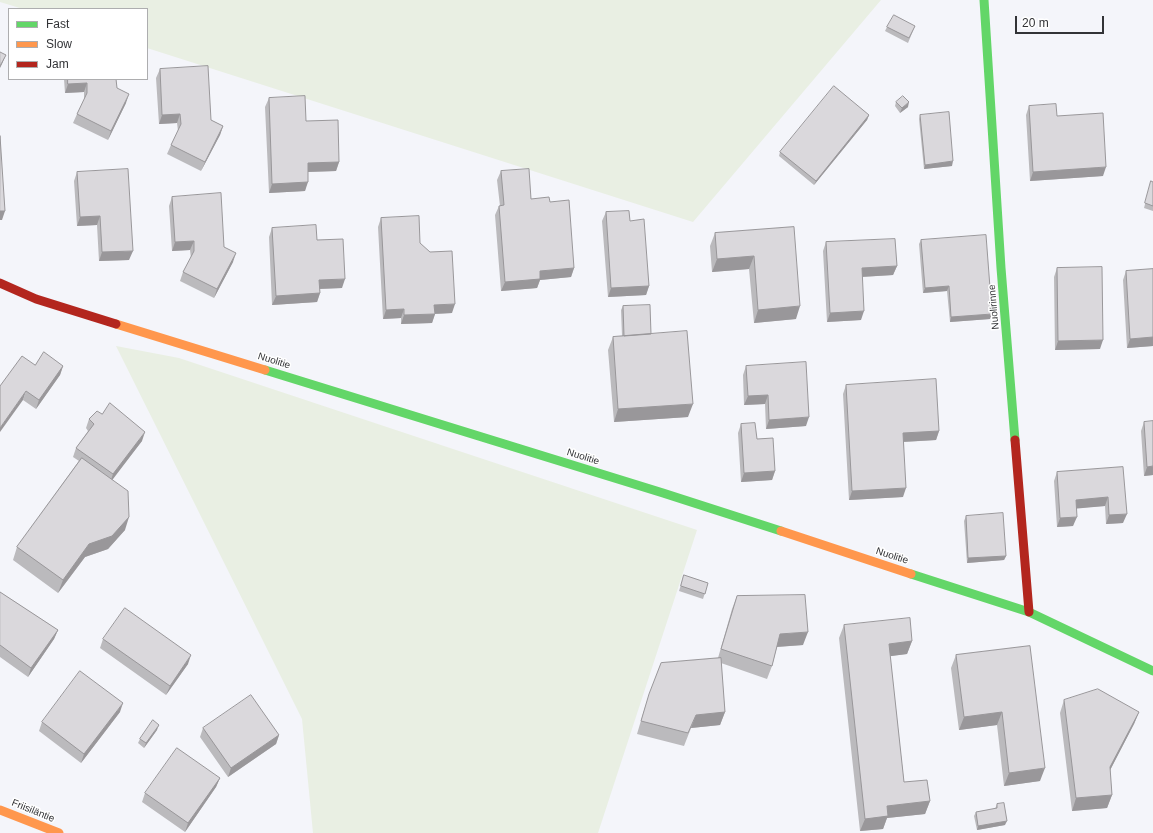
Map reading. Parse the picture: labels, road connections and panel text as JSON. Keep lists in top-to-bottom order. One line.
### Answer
{"streets":{"street":["Nuolirinne","Nuolitie","Friisiläntie"]},"crossings":[["Nuolirinne","Nuolitie"]],"legend":["Fast","Slow","Jam"],"scale_bar":"20 m"}
